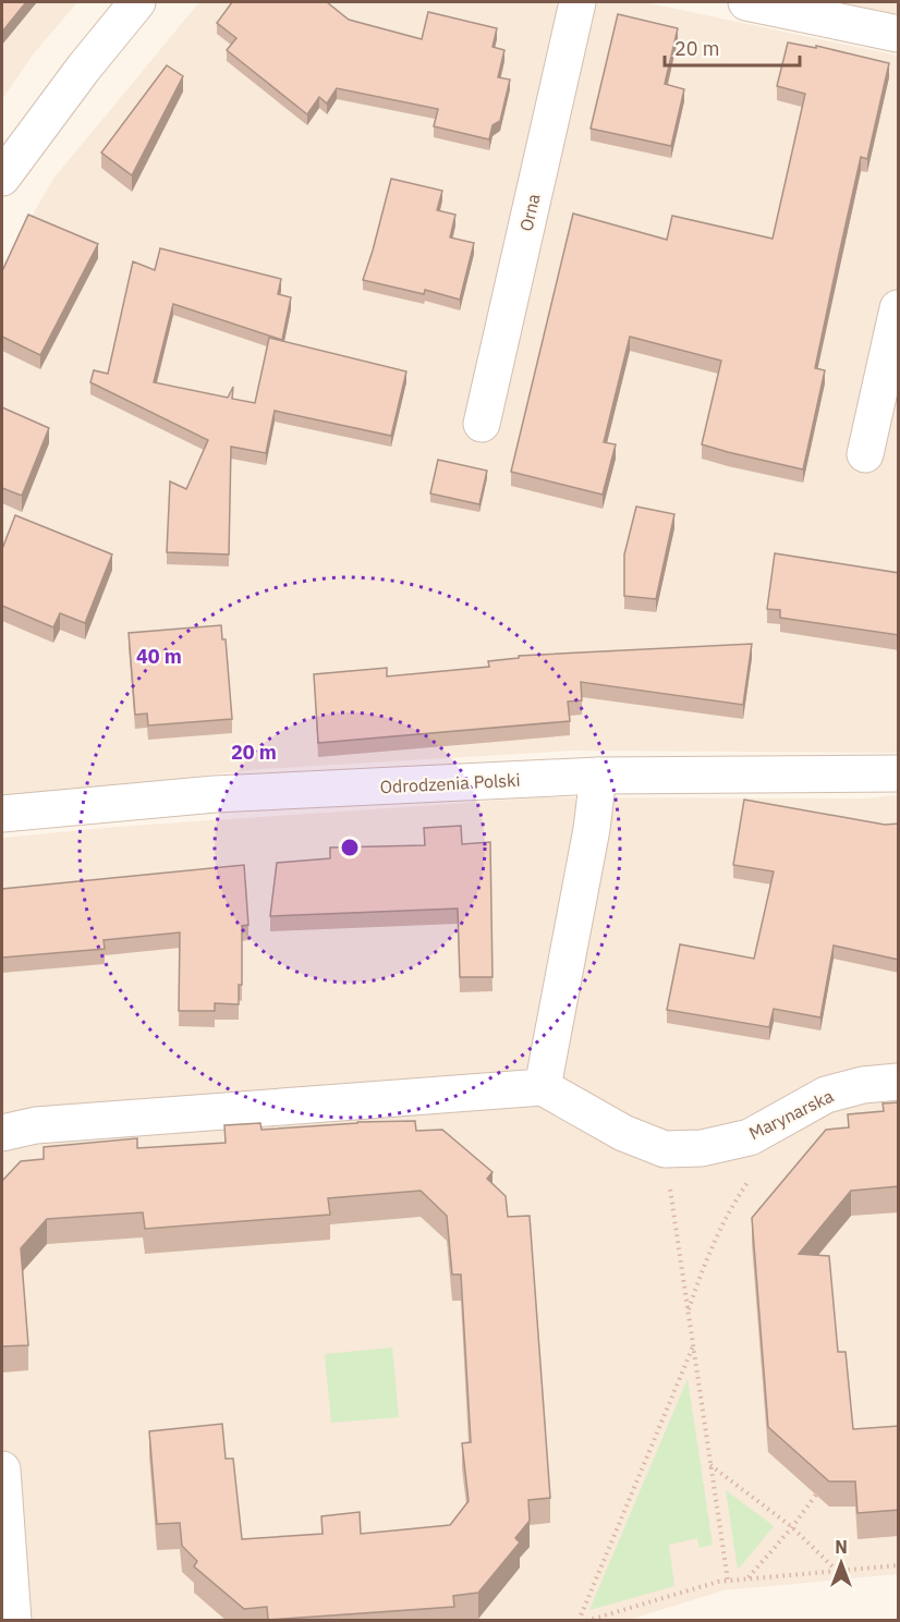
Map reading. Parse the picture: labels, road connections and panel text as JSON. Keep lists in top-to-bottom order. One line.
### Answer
{"streets":{"street":["Orna","Odrodzenia Polski","Marynarska"]},"scale_bar":"20 m","north":"top","rings":["40 m","20 m"]}
